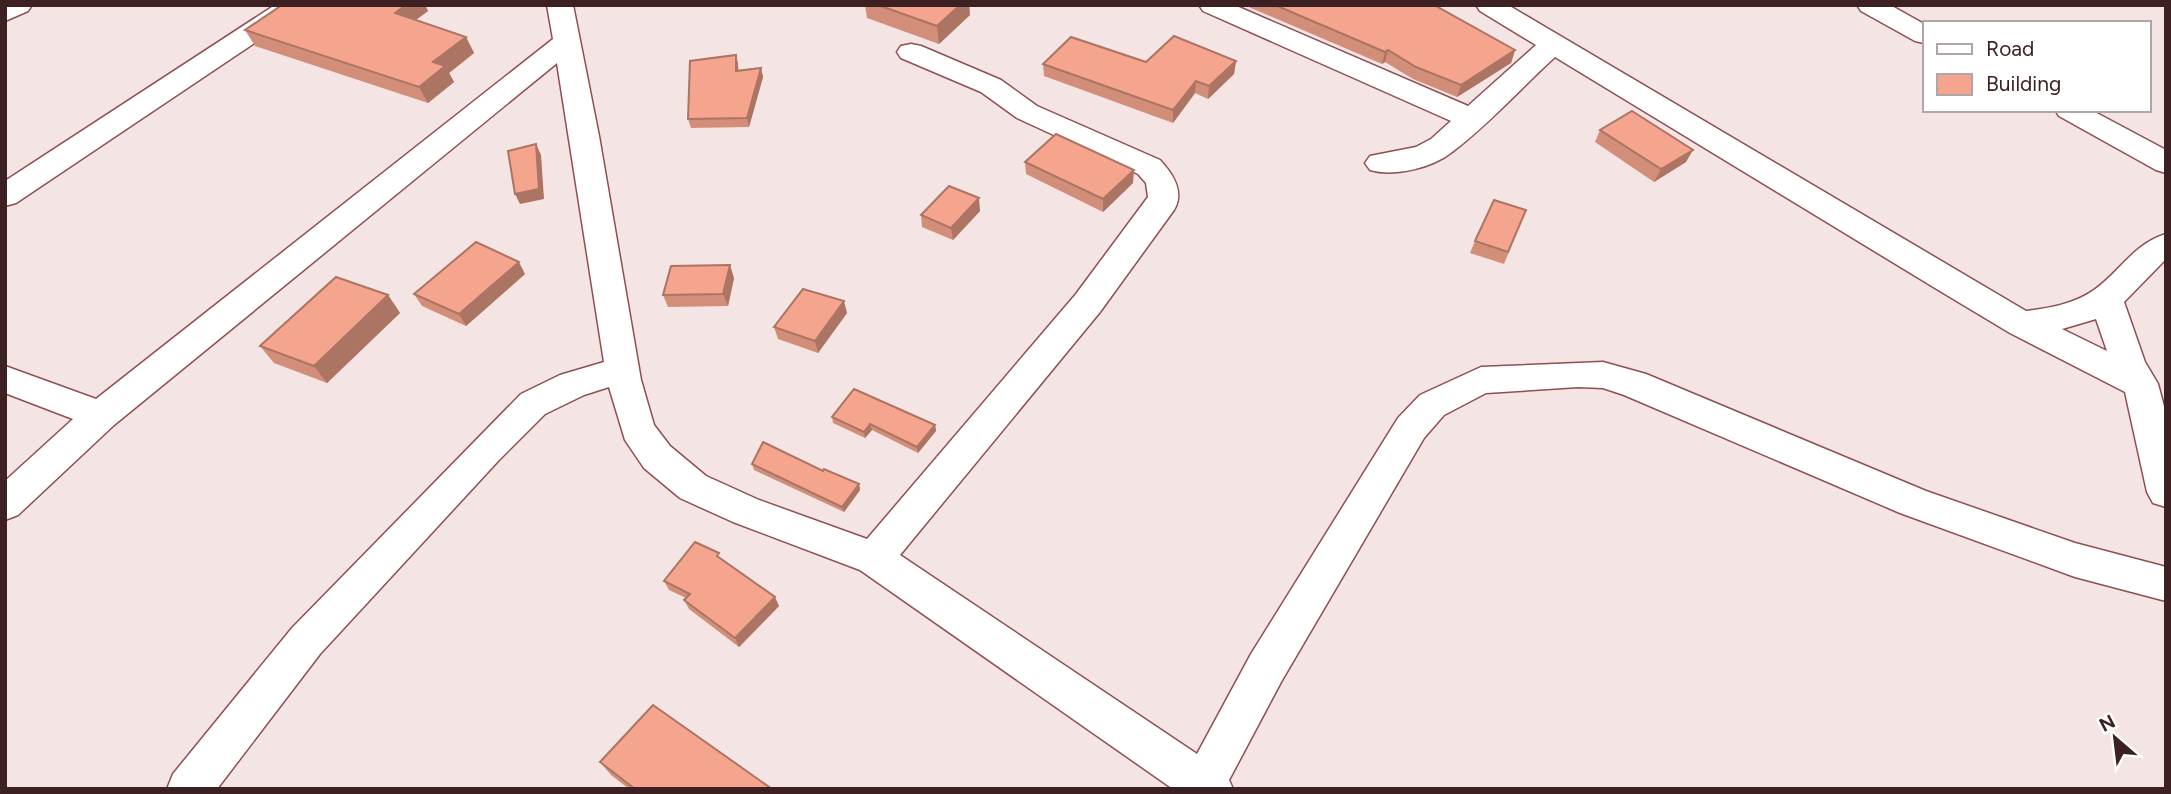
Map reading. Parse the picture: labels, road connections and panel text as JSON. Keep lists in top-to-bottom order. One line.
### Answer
{"legend":["Road","Building"],"north":"top left"}
